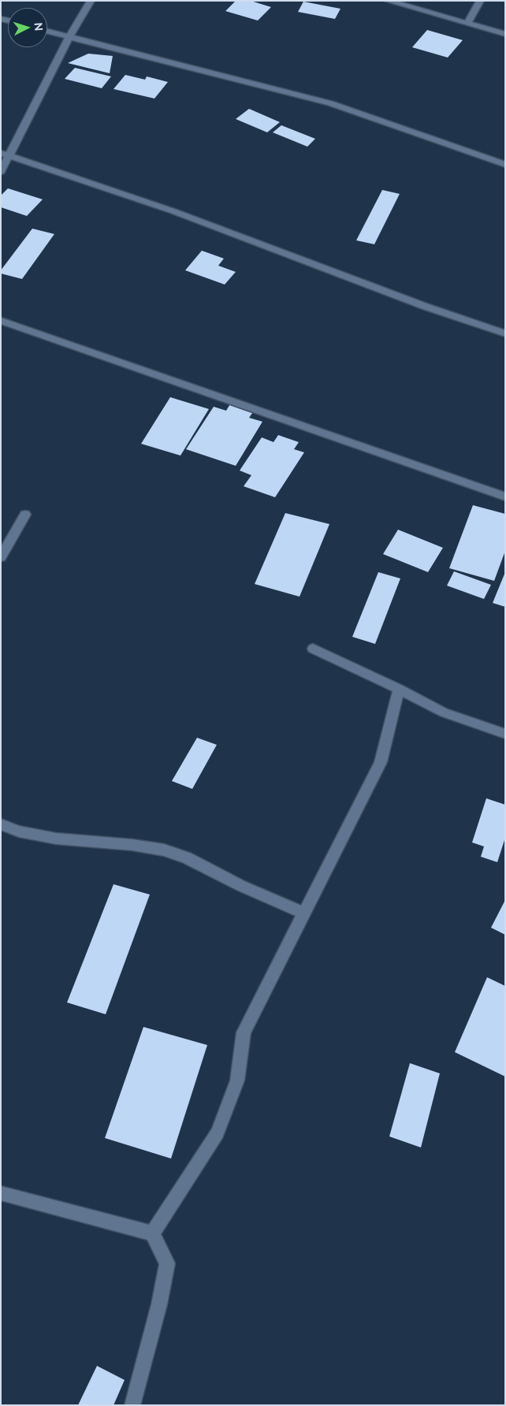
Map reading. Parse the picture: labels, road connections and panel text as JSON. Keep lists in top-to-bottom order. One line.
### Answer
{"north":"right"}
